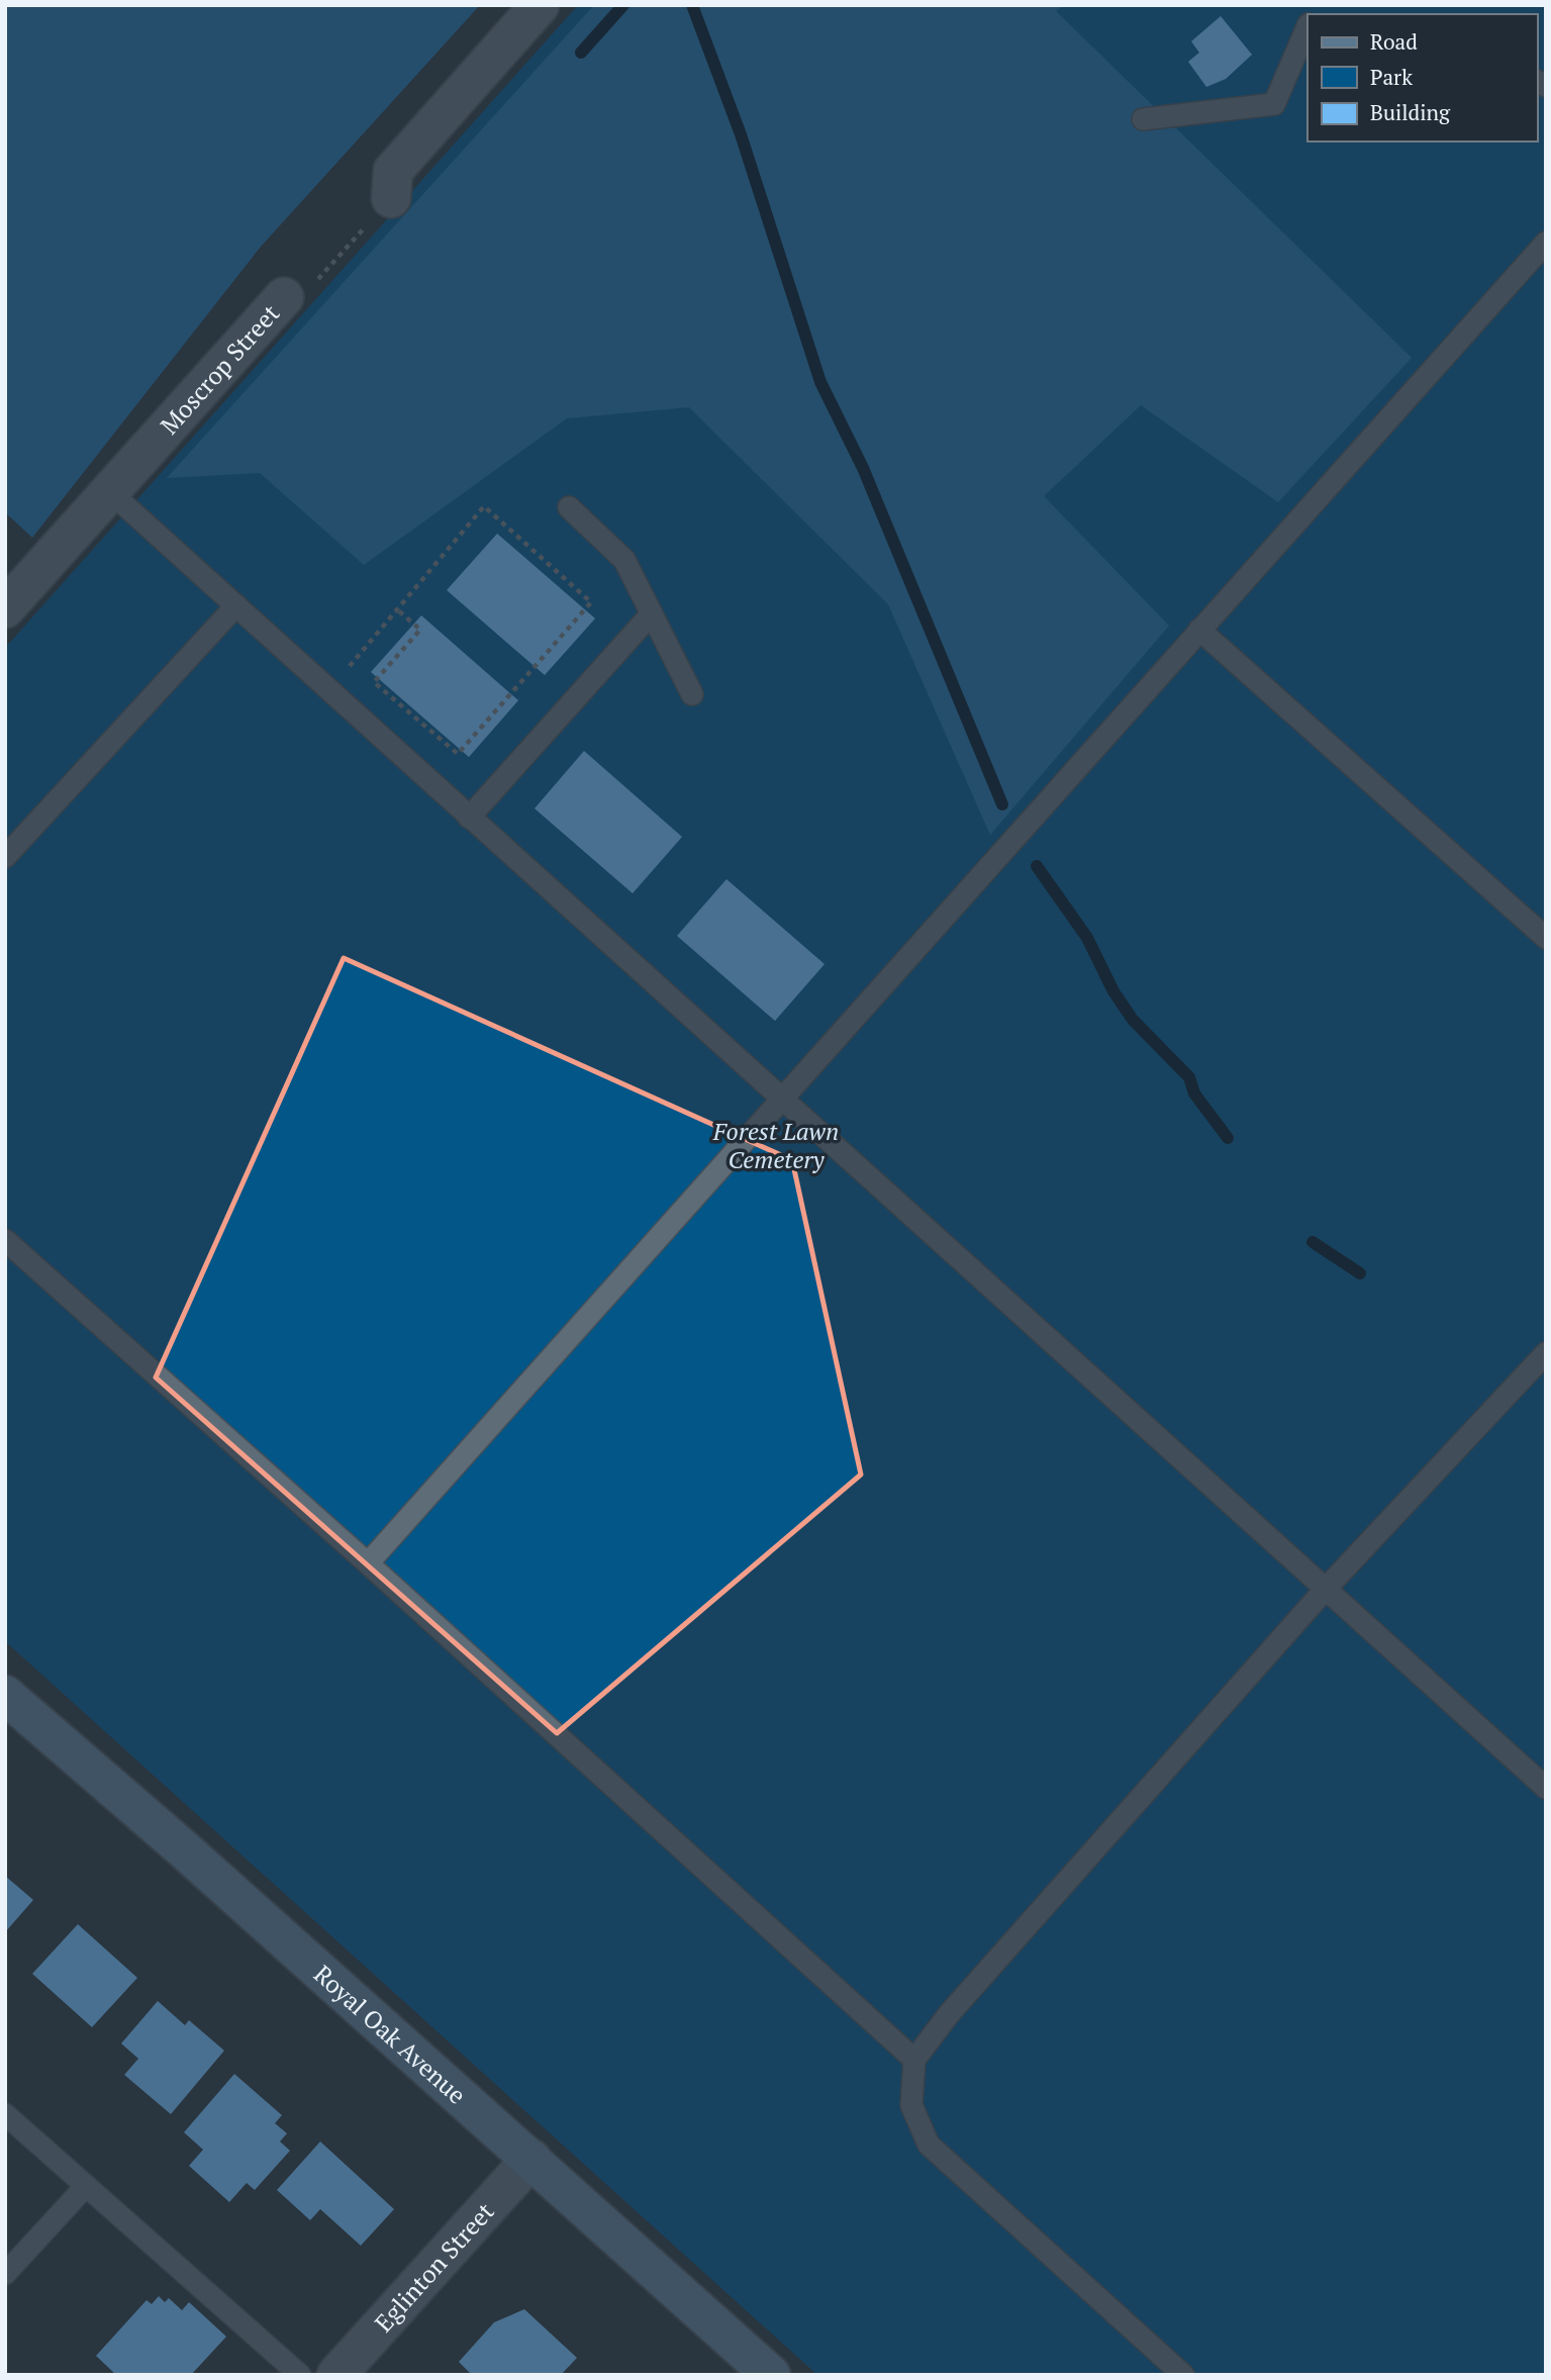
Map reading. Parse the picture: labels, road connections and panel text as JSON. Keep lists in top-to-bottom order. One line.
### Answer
{"streets":{"street":["Moscrop Street","Royal Oak Avenue","Eglinton Street"]},"crossings":[["Royal Oak Avenue","Eglinton Street"]],"parks":["Forest Lawn Cemetery"],"legend":["Road","Park","Building"]}
